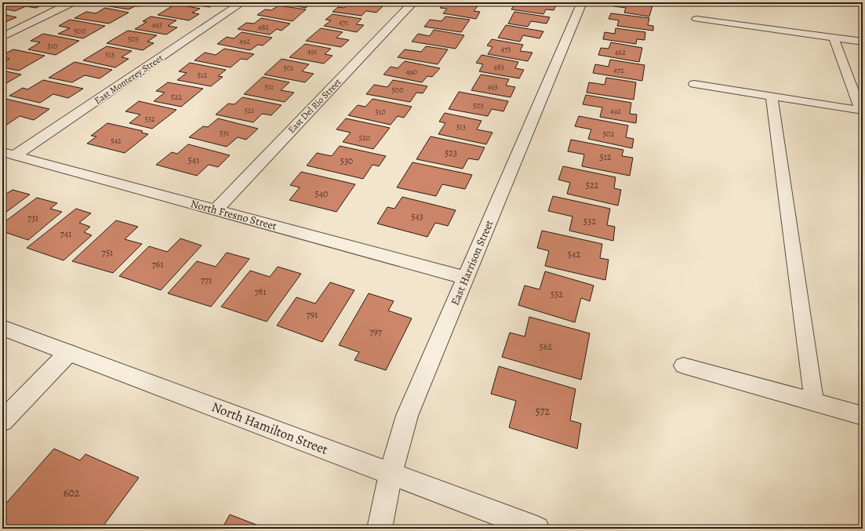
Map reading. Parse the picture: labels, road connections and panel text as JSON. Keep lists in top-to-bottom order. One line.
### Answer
{"streets":{"street":["East Monterey Street","East Del Rio Street","North Fresno Street","East Harrison Street","North Hamilton Street"]},"crossings":[["East Monterey Street","North Fresno Street"],["East Del Rio Street","North Fresno Street"],["North Fresno Street","East Harrison Street"],["East Harrison Street","North Hamilton Street"]],"house_numbers":["471","493","482","500","503","492","510","473","491","462","513","483","501","472","490","512","511","493","500","522","503","521","492","510","532","513","531","502","520","542","523","512","541","530","522","540","543","731","532","741","751","542","761","771","781","552","791","797","562","572","602"]}
